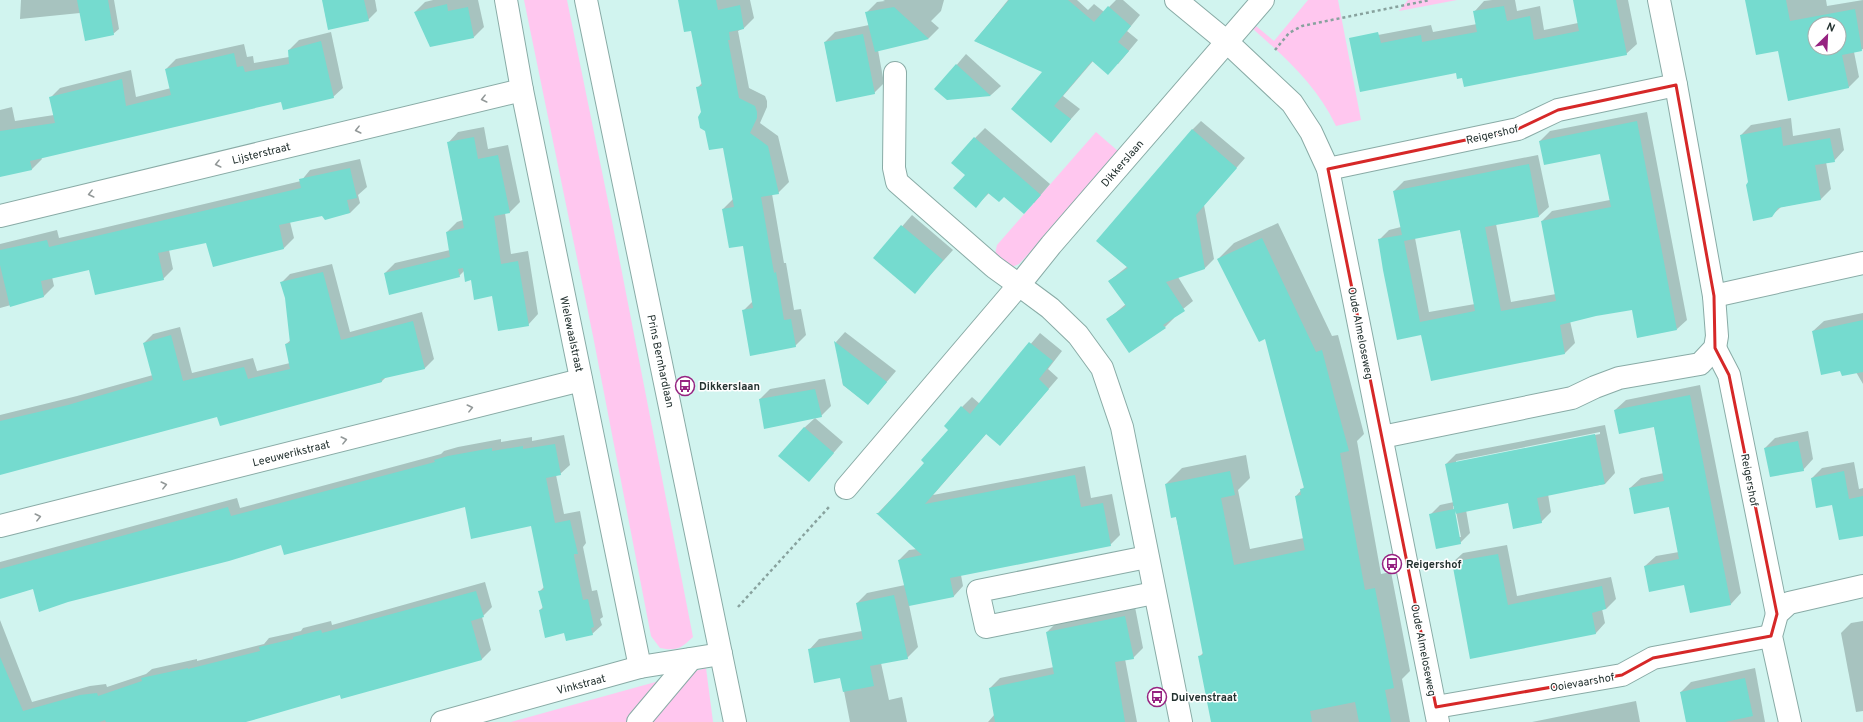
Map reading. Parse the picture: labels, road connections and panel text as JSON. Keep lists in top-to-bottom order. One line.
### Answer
{"streets":{"street":["Reigershof","Lijsterstraat","Dikkerslaan","Oude Almeloseweg","Wielewaalstraat","Prins Bernhardlaan","Leeuwerikstraat","Ooievaarshof","Vinkstraat"]},"crossings":[["Reigershof","Oude Almeloseweg"],["Lijsterstraat","Wielewaalstraat"],["Dikkerslaan","Oude Almeloseweg"],["Oude Almeloseweg","Ooievaarshof"],["Wielewaalstraat","Leeuwerikstraat"],["Wielewaalstraat","Vinkstraat"],["Prins Bernhardlaan","Vinkstraat"]],"one_way":["Lijsterstraat","Leeuwerikstraat"],"places":{"bus stop":["Dikkerslaan","Reigershof","Duivenstraat"]},"north":"top right"}
